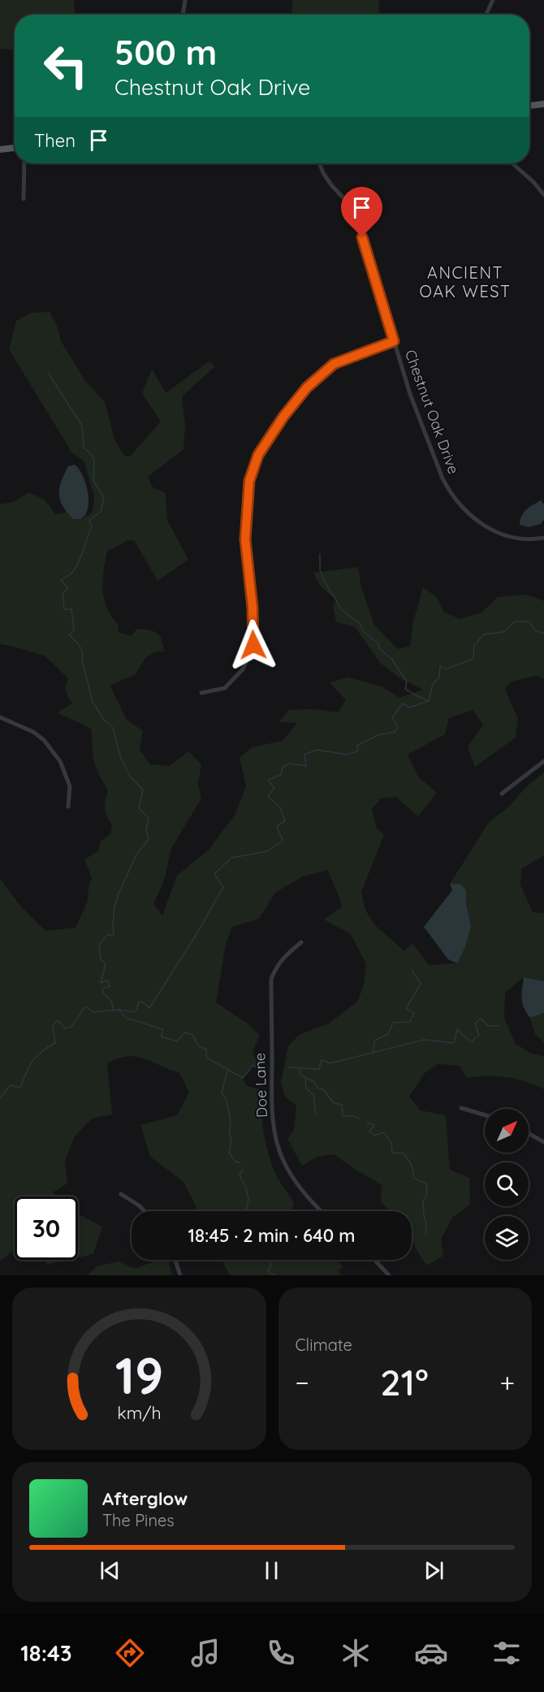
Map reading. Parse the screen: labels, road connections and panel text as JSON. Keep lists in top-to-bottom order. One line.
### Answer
{"streets":{"street":["Chestnut Oak Drive","Doe Lane"]},"districts":["ANCIENT OAK WEST"],"north":"top right","page":{"turn":["500 m","Chestnut Oak Drive"],"then":"Then","limit":"30","trip":"18:45 · 2 min · 640 m","tile":"Climate","heat":["−","21°","+"],"song":["Afterglow","The Pines"],"tabs":"18:43","gauge":["19","km/h"]}}
